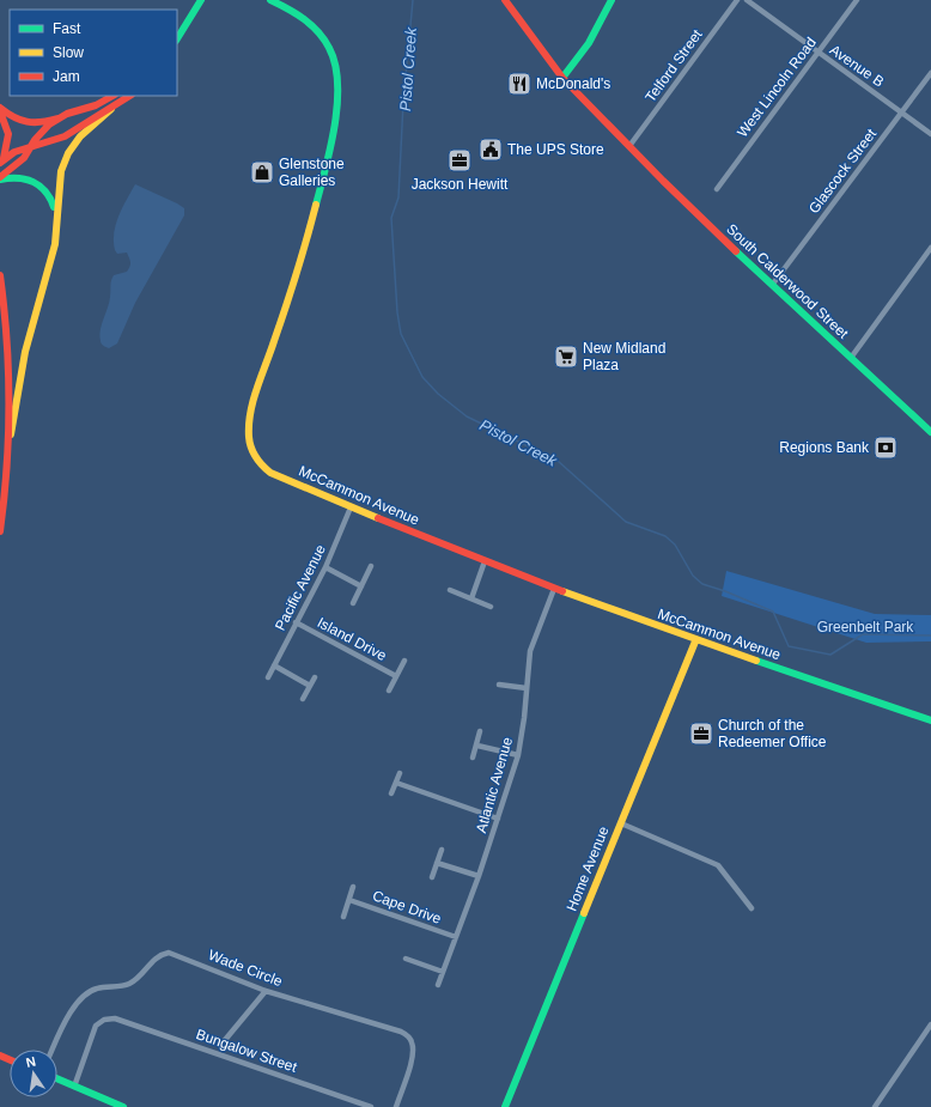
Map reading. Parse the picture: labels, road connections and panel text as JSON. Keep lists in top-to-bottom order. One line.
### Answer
{"streets":{"main road":["South Calderwood Street","McCammon Avenue","Home Avenue"],"street":["Telford Street","Avenue B","West Lincoln Road","Glascock Street","Pacific Avenue","Island Drive","Atlantic Avenue","Cape Drive","Wade Circle","Bungalow Street"]},"crossings":[["Telford Street","South Calderwood Street"],["Avenue B","West Lincoln Road"],["Avenue B","Glascock Street"],["Glascock Street","South Calderwood Street"],["McCammon Avenue","Pacific Avenue"],["McCammon Avenue","Atlantic Avenue"],["McCammon Avenue","Home Avenue"],["Pacific Avenue","Island Drive"],["Atlantic Avenue","Cape Drive"]],"water":["Pistol Creek"],"parks":["Greenbelt Park"],"places":{"restaurant":["McDonald's"],"public building":["The UPS Store"],"office":["Jackson Hewitt","Church of the Redeemer Office"],"shop":["Glenstone Galleries"],"supermarket":["New Midland Plaza"],"bank":["Regions Bank"]},"legend":["Fast","Slow","Jam"],"north":"top"}
